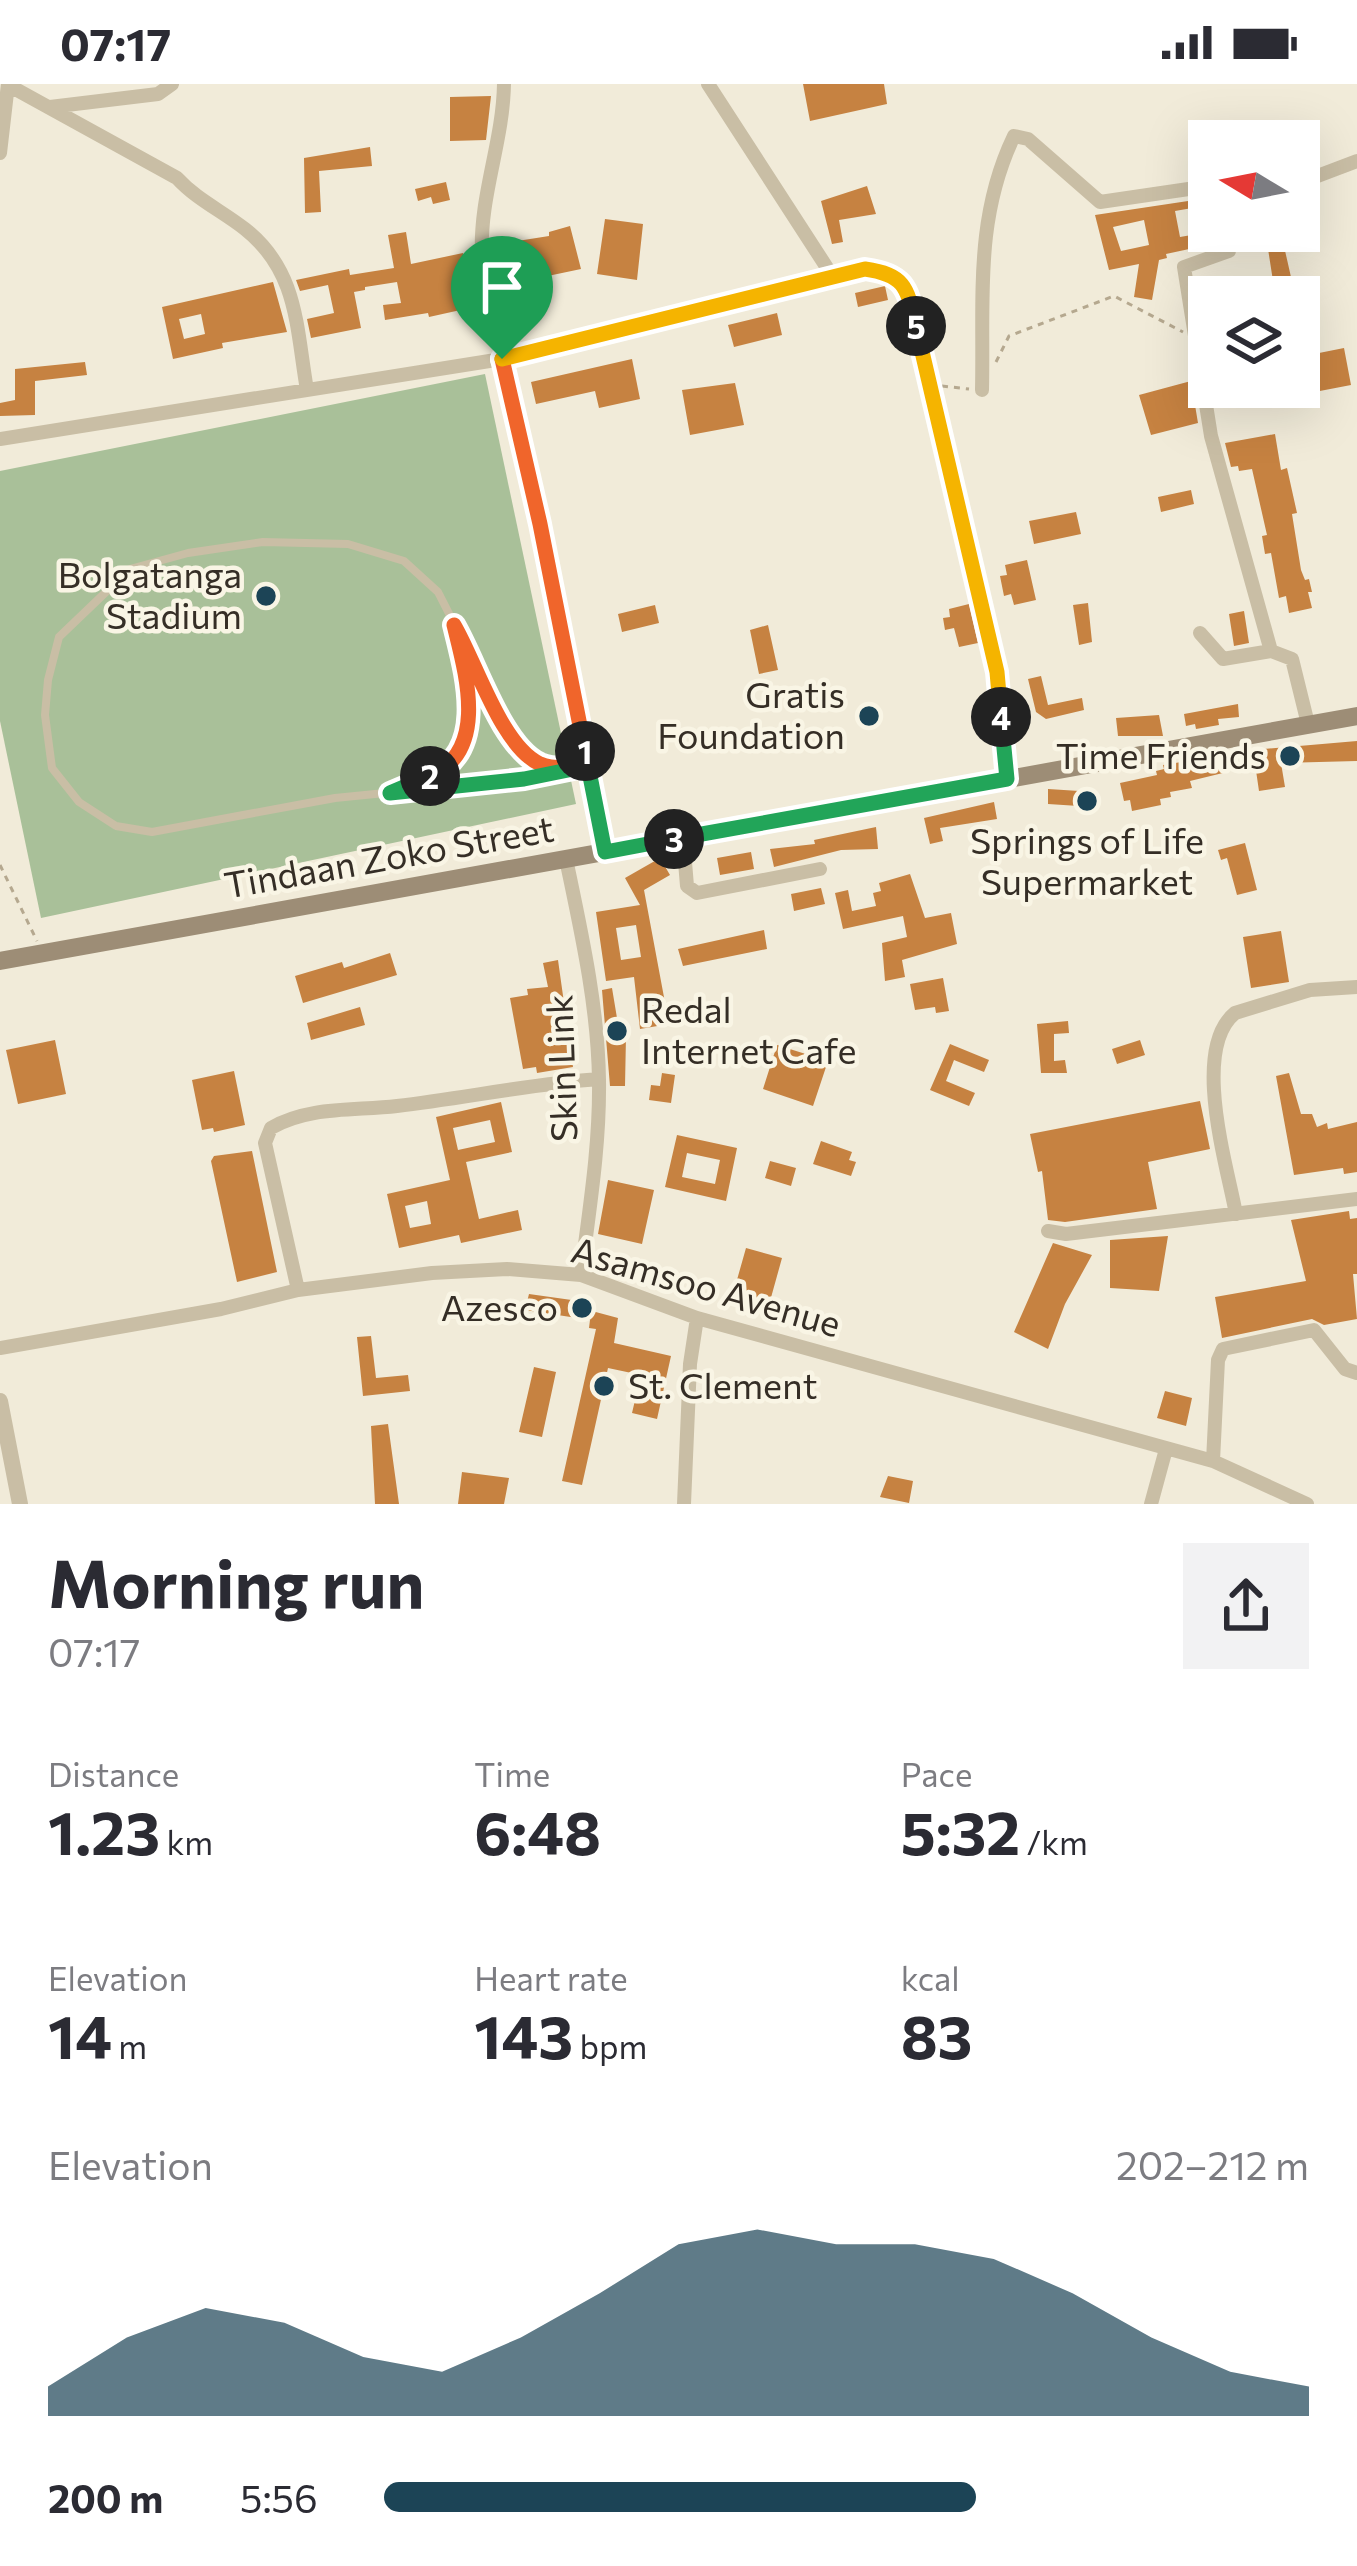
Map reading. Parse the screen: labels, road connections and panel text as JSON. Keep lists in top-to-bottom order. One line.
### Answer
{"streets":{"main road":["Tindaan Zoko Street"],"street":["Skin Link","Asamsoo Avenue"]},"crossings":[["Tindaan Zoko Street","Skin Link"],["Skin Link","Asamsoo Avenue"]],"places":["Bolgatanga Stadium","Gratis Foundation","Time Friends","Springs of Life Supermarket","Redal Internet Cafe","Azesco","St. Clement"],"north":"left","page":{"status":"07:17","pins":["5","4","1","2","3"],"heading":["Morning run","07:17"],"stats":[["Distance","1.23 km"],["Time","6:48"],["Pace","5:32 /km"],["Elevation","14 m"],["Heart rate","143 bpm"],["kcal","83"]],"chart":["Elevation","202–212 m"],"list":[{"name":"200 m","note":"5:56"}]}}
